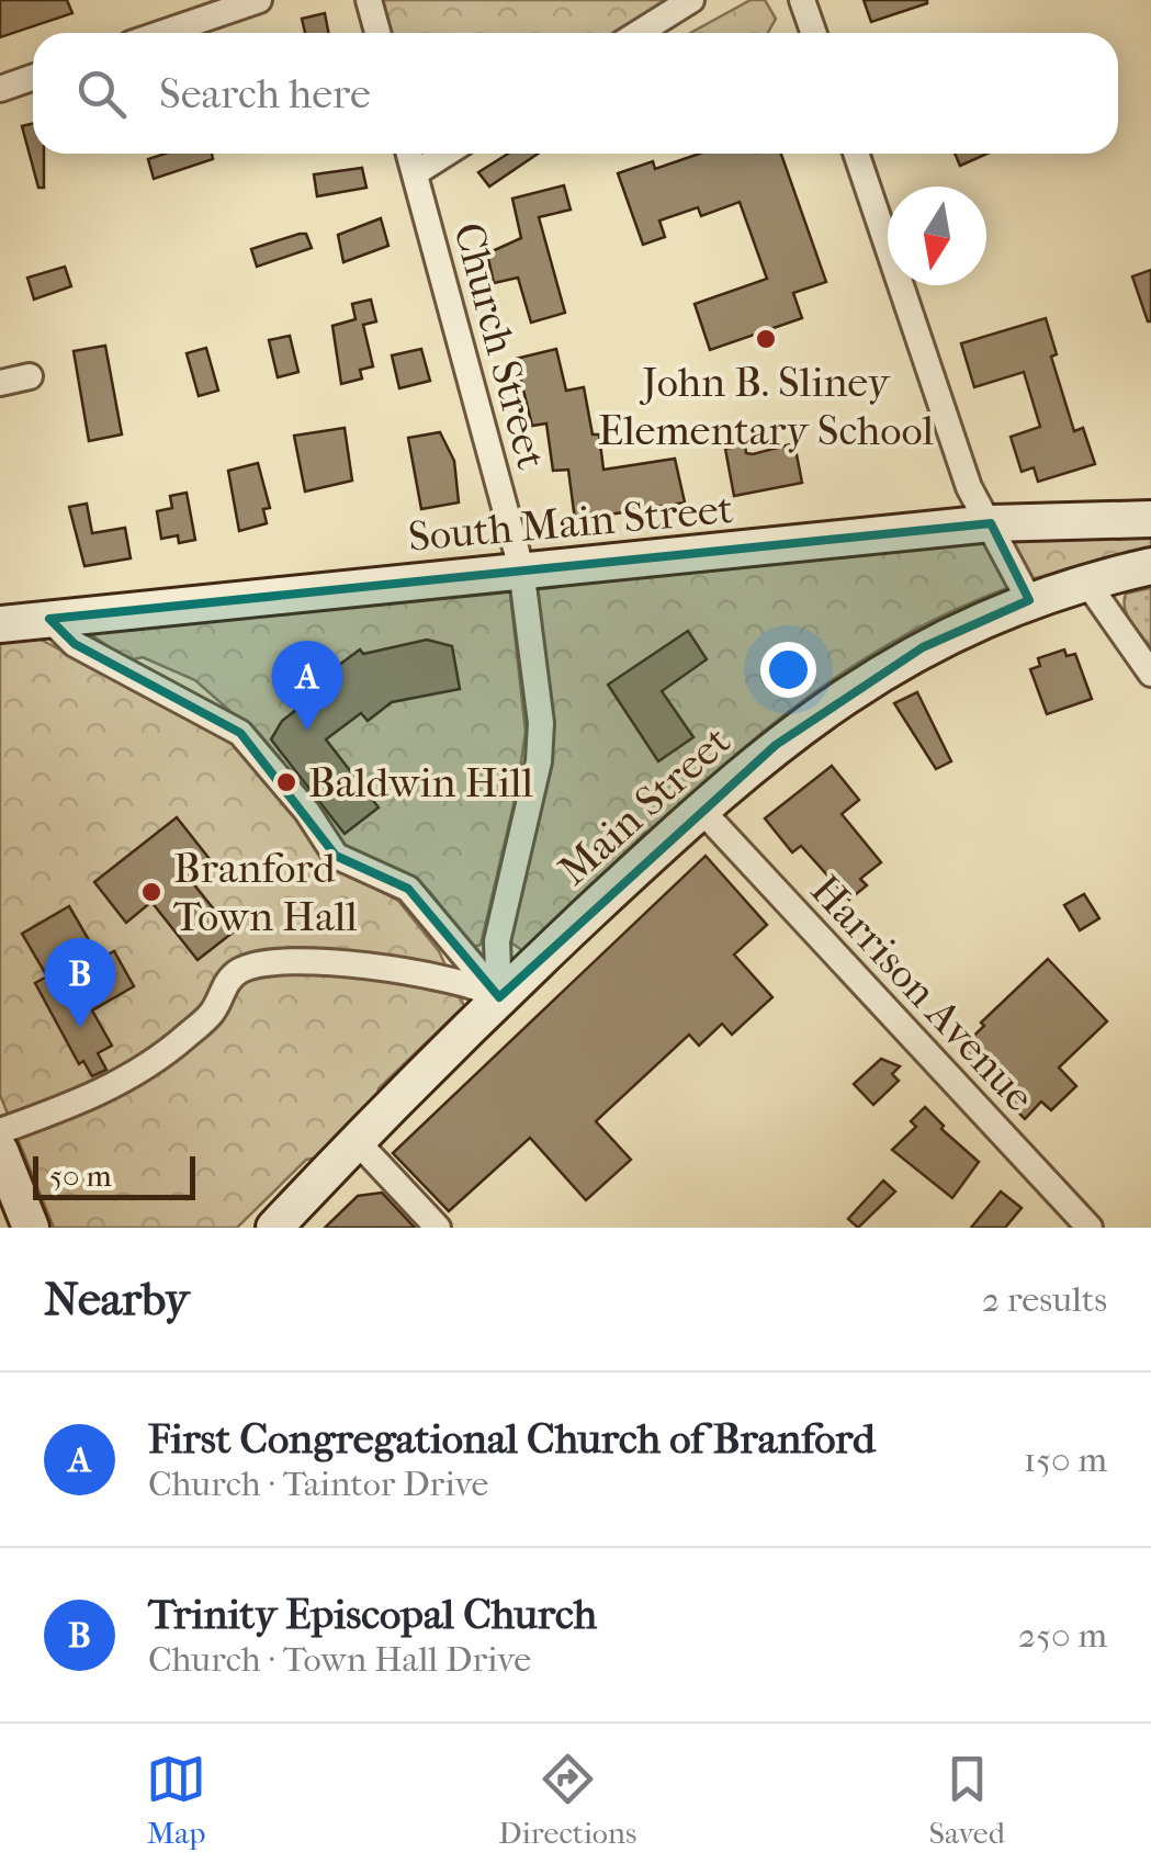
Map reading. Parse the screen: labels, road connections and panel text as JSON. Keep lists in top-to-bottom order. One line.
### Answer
{"streets":{"street":["Church Street","South Main Street","Main Street","Harrison Avenue"]},"crossings":[["Church Street","South Main Street"],["Church Street","Main Street"],["Main Street","Harrison Avenue"]],"places":["John B. Sliney Elementary School","Baldwin Hill","Branford Town Hall"],"scale_bar":"50 m","north":"bottom","page":{"search":"Search here","pins":["A","B"],"scale":"50 m","heading":["Nearby","2 results"],"list":[{"mark":"A","name":"First Congregational Church of Branford","note":"Church · Taintor Drive","value":"150 m"},{"mark":"B","name":"Trinity Episcopal Church","note":"Church · Town Hall Drive","value":"250 m"}],"nav":["Map","Directions","Saved"]}}
